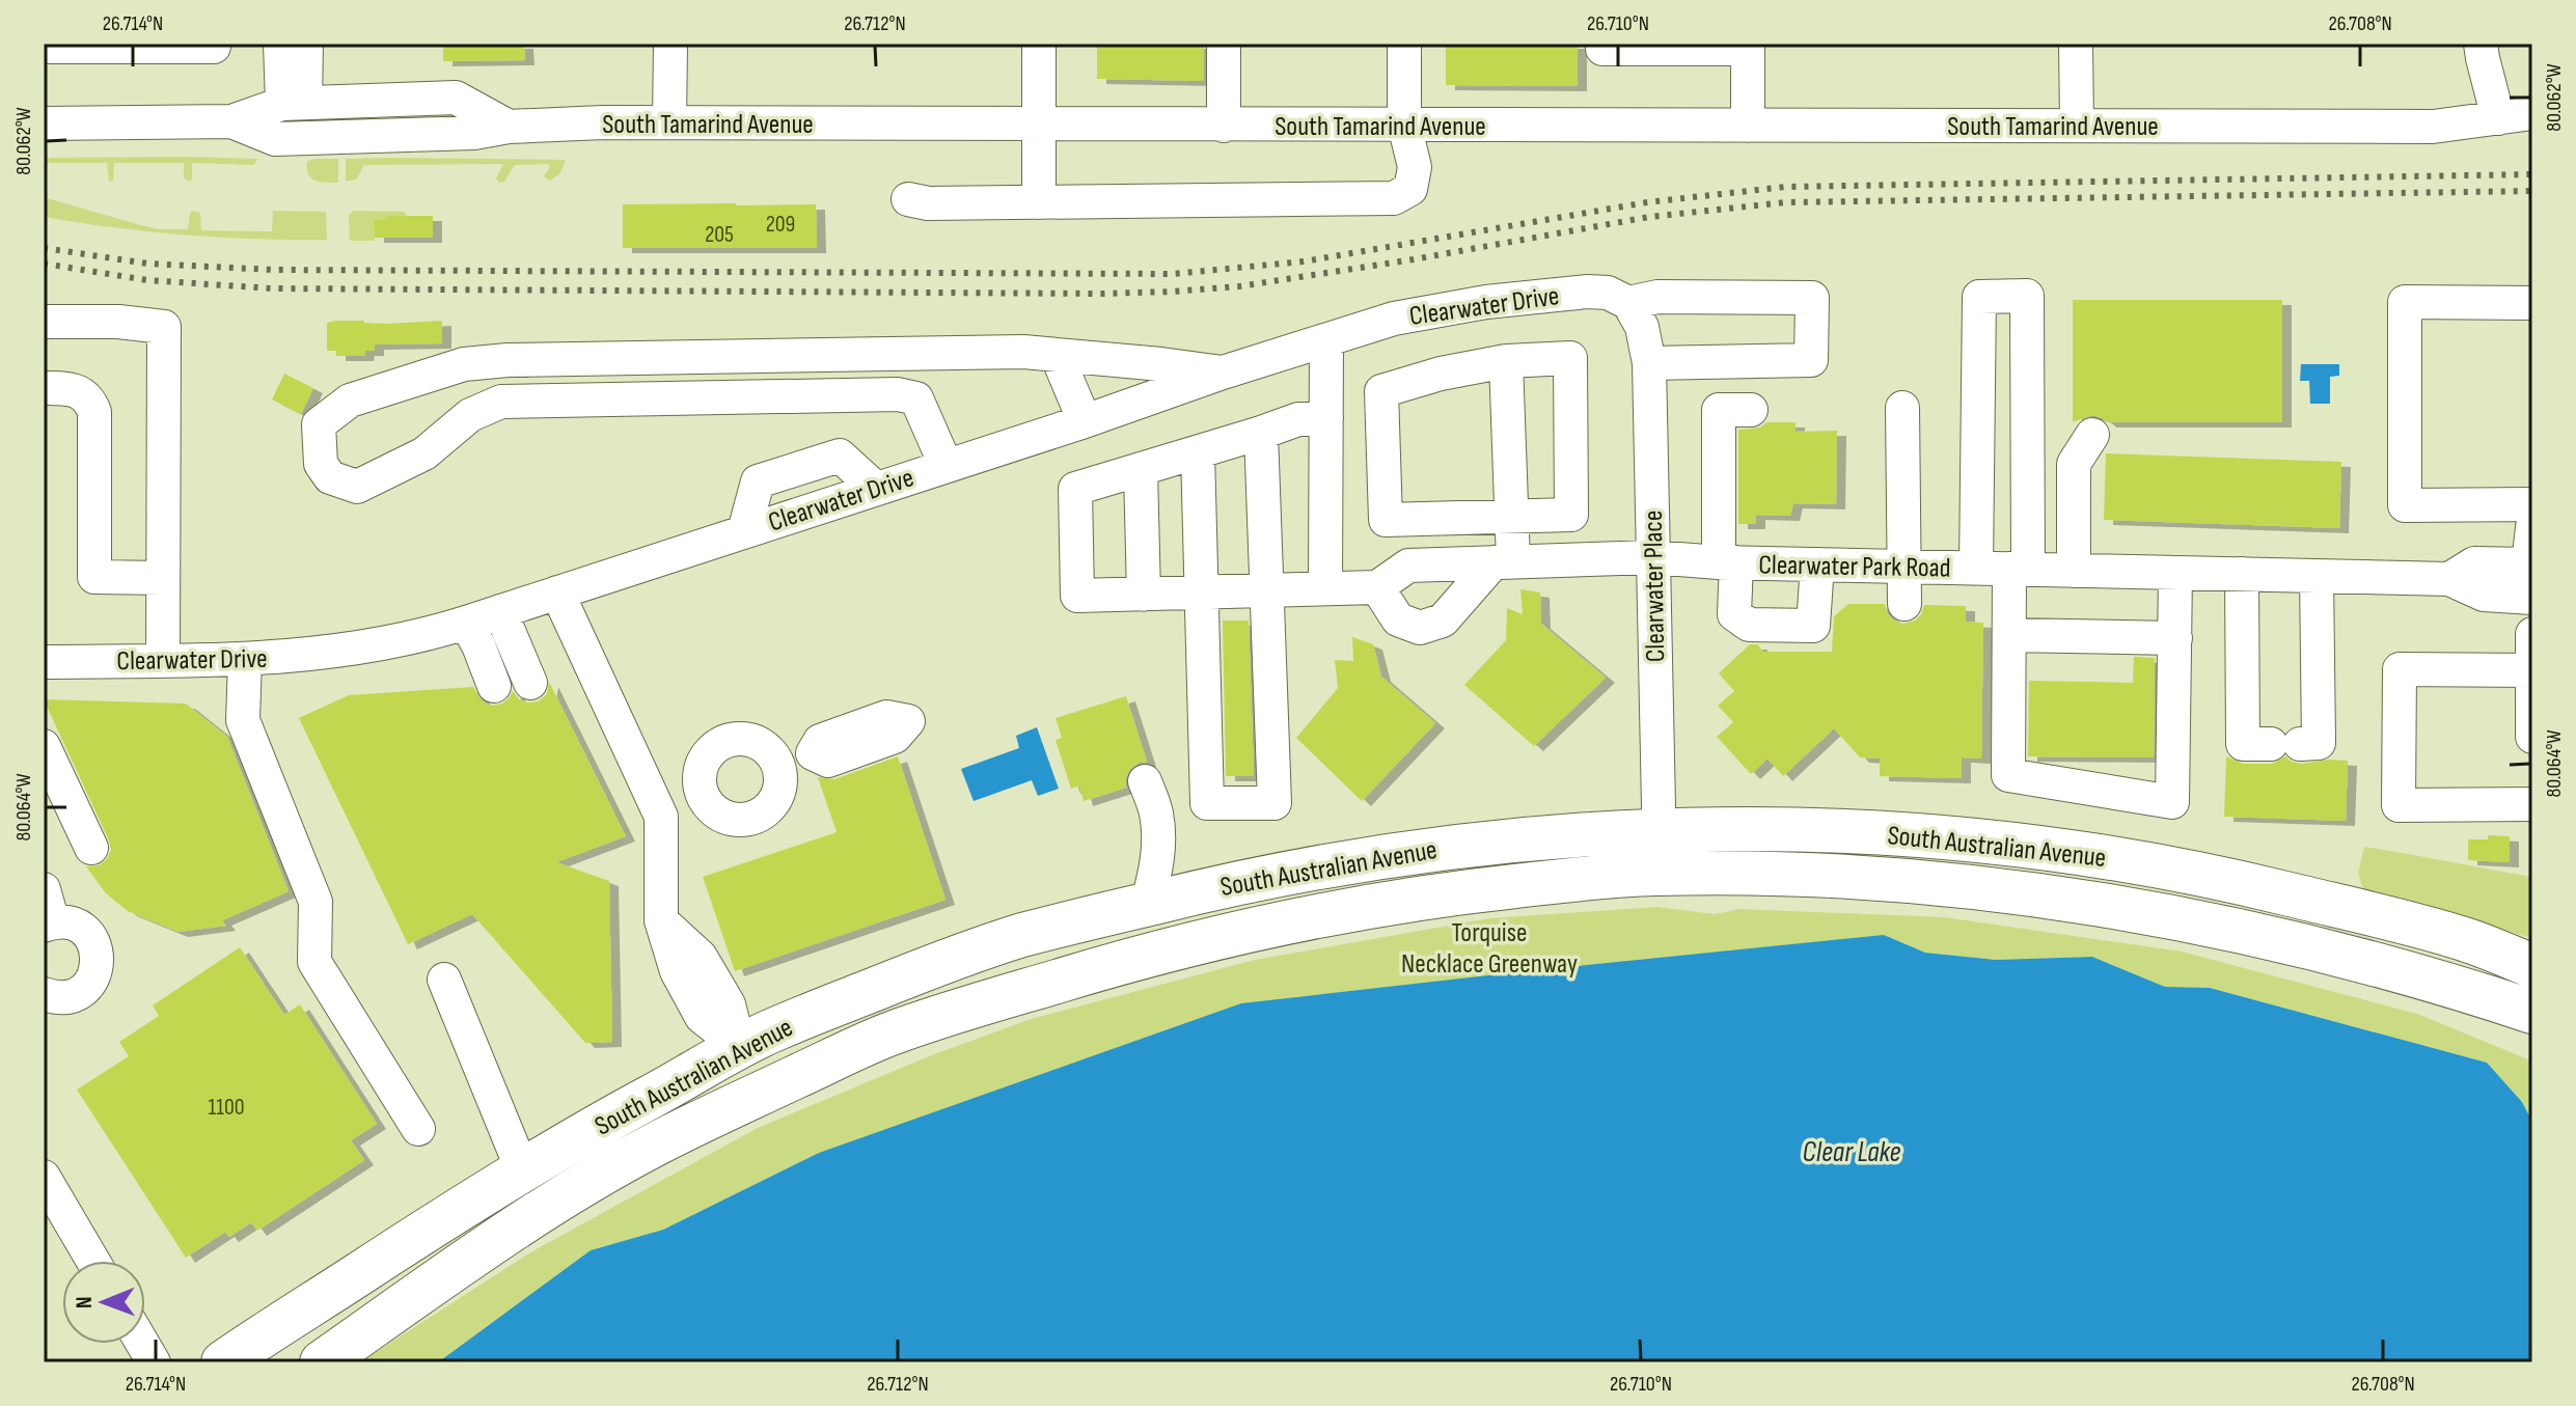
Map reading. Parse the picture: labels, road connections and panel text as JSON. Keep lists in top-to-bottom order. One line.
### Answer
{"streets":{"main road":["South Australian Avenue"],"street":["South Tamarind Avenue","Clearwater Drive","Clearwater Park Road","Clearwater Place"]},"crossings":[["Clearwater Drive","Clearwater Place"],["Clearwater Park Road","Clearwater Place"],["Clearwater Place","South Australian Avenue"]],"water":["Clear Lake"],"parks":["Torquise Necklace Greenway"],"house_numbers":["209","205","1100"],"north":"left","coordinates":["26.714°N","26.712°N","26.710°N","26.708°N","80.062°W","80.064°W"]}
